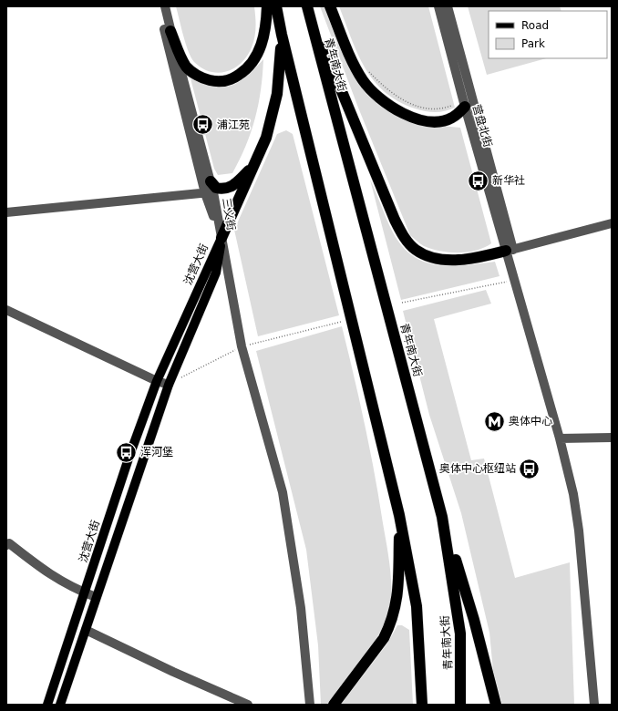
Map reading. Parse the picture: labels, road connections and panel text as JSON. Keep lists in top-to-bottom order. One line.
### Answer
{"streets":{"highway":["青年南大街"],"main road":["沈营大街"],"street":["营盘北街","三义街"]},"crossings":[["三义街","沈营大街"]],"places":{"bus stop":["浦江苑","新华社","浑河堡","奥体中心枢纽站"],"metro station":["奥体中心"]},"legend":["Road","Park"]}
